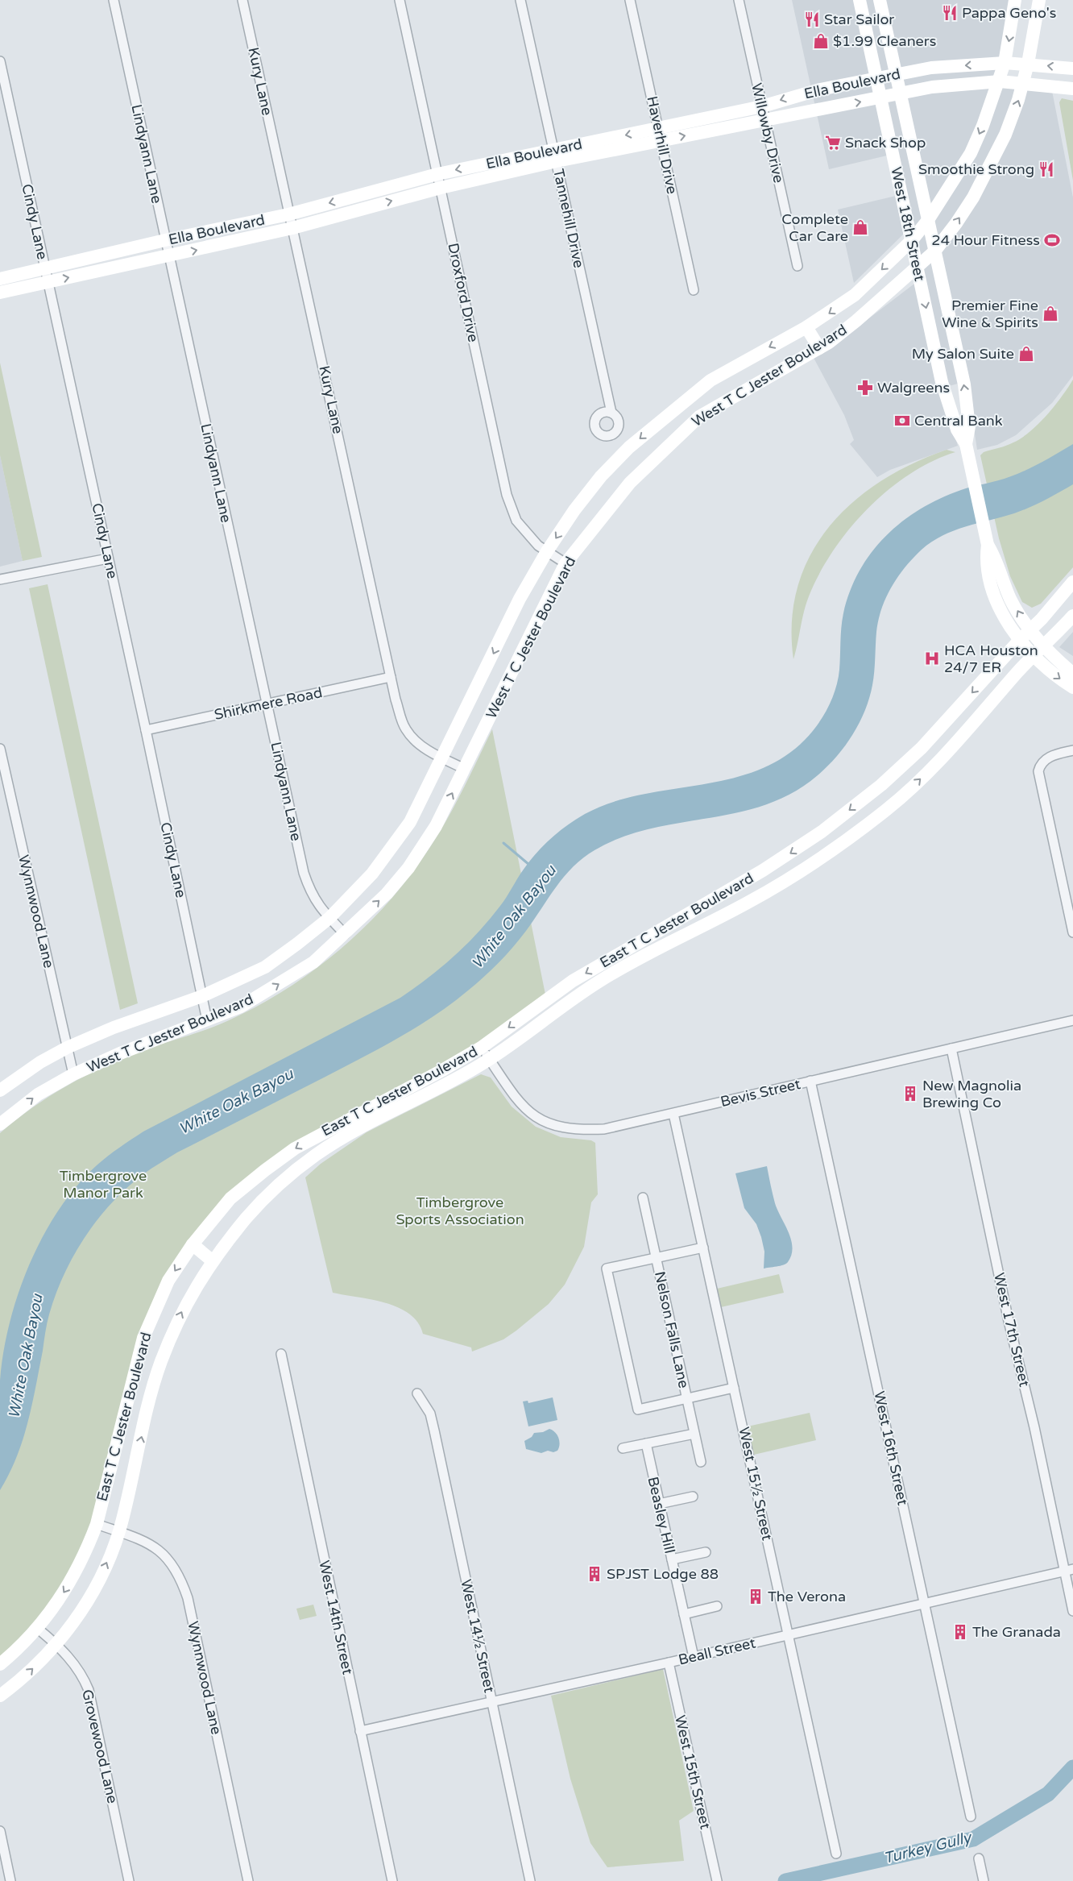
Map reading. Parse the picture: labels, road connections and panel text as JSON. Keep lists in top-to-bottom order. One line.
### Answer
{"streets":{"main road":["Ella Boulevard","West 18th Street","West T C Jester Boulevard","East T C Jester Boulevard"],"street":["Kury Lane","Willowby Drive","Haverhill Drive","Lindyann Lane","Tannehill Drive","Cindy Lane","Droxford Drive","Shirkmere Road","Wynnwood Lane","Bevis Street","Nelson Falls Lane","West 17th Street","West 16th Street","West 15½ Street","Beasley Hill","West 14th Street","West 14½ Street","Beall Street","Grovewood Lane","West 15th Street"]},"crossings":[["Kury Lane","Ella Boulevard"],["Kury Lane","West T C Jester Boulevard"],["Kury Lane","Shirkmere Road"],["Ella Boulevard","Willowby Drive"],["Ella Boulevard","Haverhill Drive"],["Ella Boulevard","Lindyann Lane"],["Ella Boulevard","Tannehill Drive"],["Ella Boulevard","Cindy Lane"],["Ella Boulevard","West 18th Street"],["Ella Boulevard","Droxford Drive"],["Ella Boulevard","West T C Jester Boulevard"],["Lindyann Lane","West T C Jester Boulevard"],["Lindyann Lane","Shirkmere Road"],["Cindy Lane","West T C Jester Boulevard"],["Cindy Lane","Shirkmere Road"],["West 18th Street","West T C Jester Boulevard"],["Droxford Drive","West T C Jester Boulevard"],["West T C Jester Boulevard","Wynnwood Lane"],["Wynnwood Lane","East T C Jester Boulevard"],["East T C Jester Boulevard","Bevis Street"],["East T C Jester Boulevard","Grovewood Lane"],["Bevis Street","West 17th Street"],["Bevis Street","West 16th Street"],["Bevis Street","West 15½ Street"],["West 17th Street","Beall Street"],["West 16th Street","Beall Street"],["West 15½ Street","Beall Street"],["Beasley Hill","Beall Street"],["West 14th Street","Beall Street"],["West 14½ Street","Beall Street"],["Beall Street","West 15th Street"]],"water":["White Oak Bayou","Turkey Gully"],"parks":["Timbergrove Manor Park","Timbergrove Sports Association"],"places":{"restaurant":["Pappa Geno's","Star Sailor","Smoothie Strong"],"shop":["$1.99 Cleaners","Complete Car Care","Premier Fine Wine & Spirits","My Salon Suite"],"supermarket":["Snack Shop"],"sports":["24 Hour Fitness"],"pharmacy":["Walgreens"],"bank":["Central Bank"],"hospital":["HCA Houston 24/7 ER"],"building":["New Magnolia Brewing Co","SPJST Lodge 88","The Verona","The Granada"]}}
